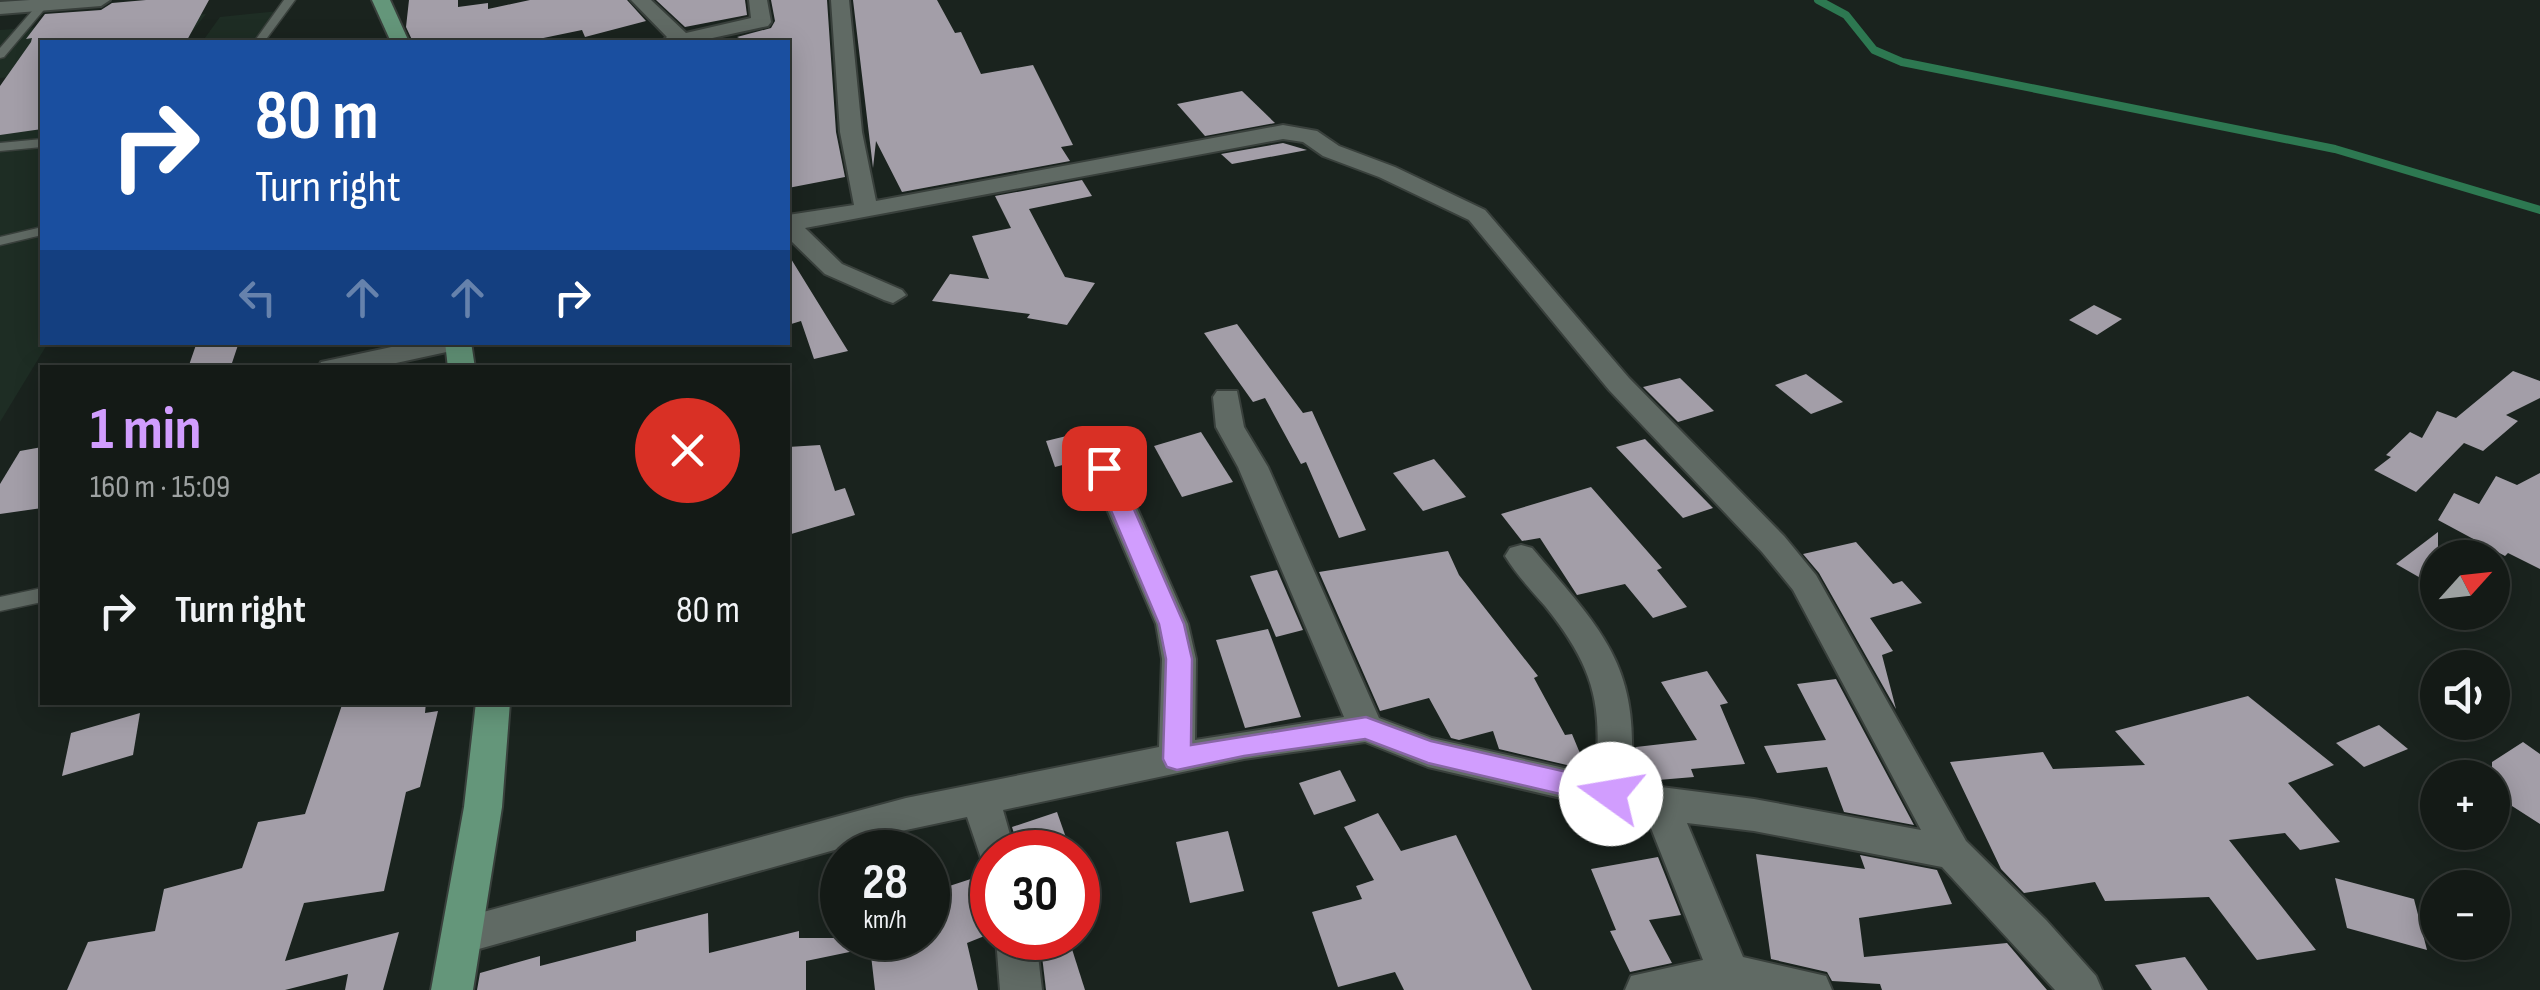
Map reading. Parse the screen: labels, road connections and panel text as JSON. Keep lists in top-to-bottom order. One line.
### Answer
{"north":"top right","page":{"turn":["80 m","Turn right"],"heading":["1 min","160 m · 15:09"],"list":[{"name":"Turn right","value":"80 m"}],"map_buttons":["+","−"],"speed":"28 km/h","limit":"30"}}
